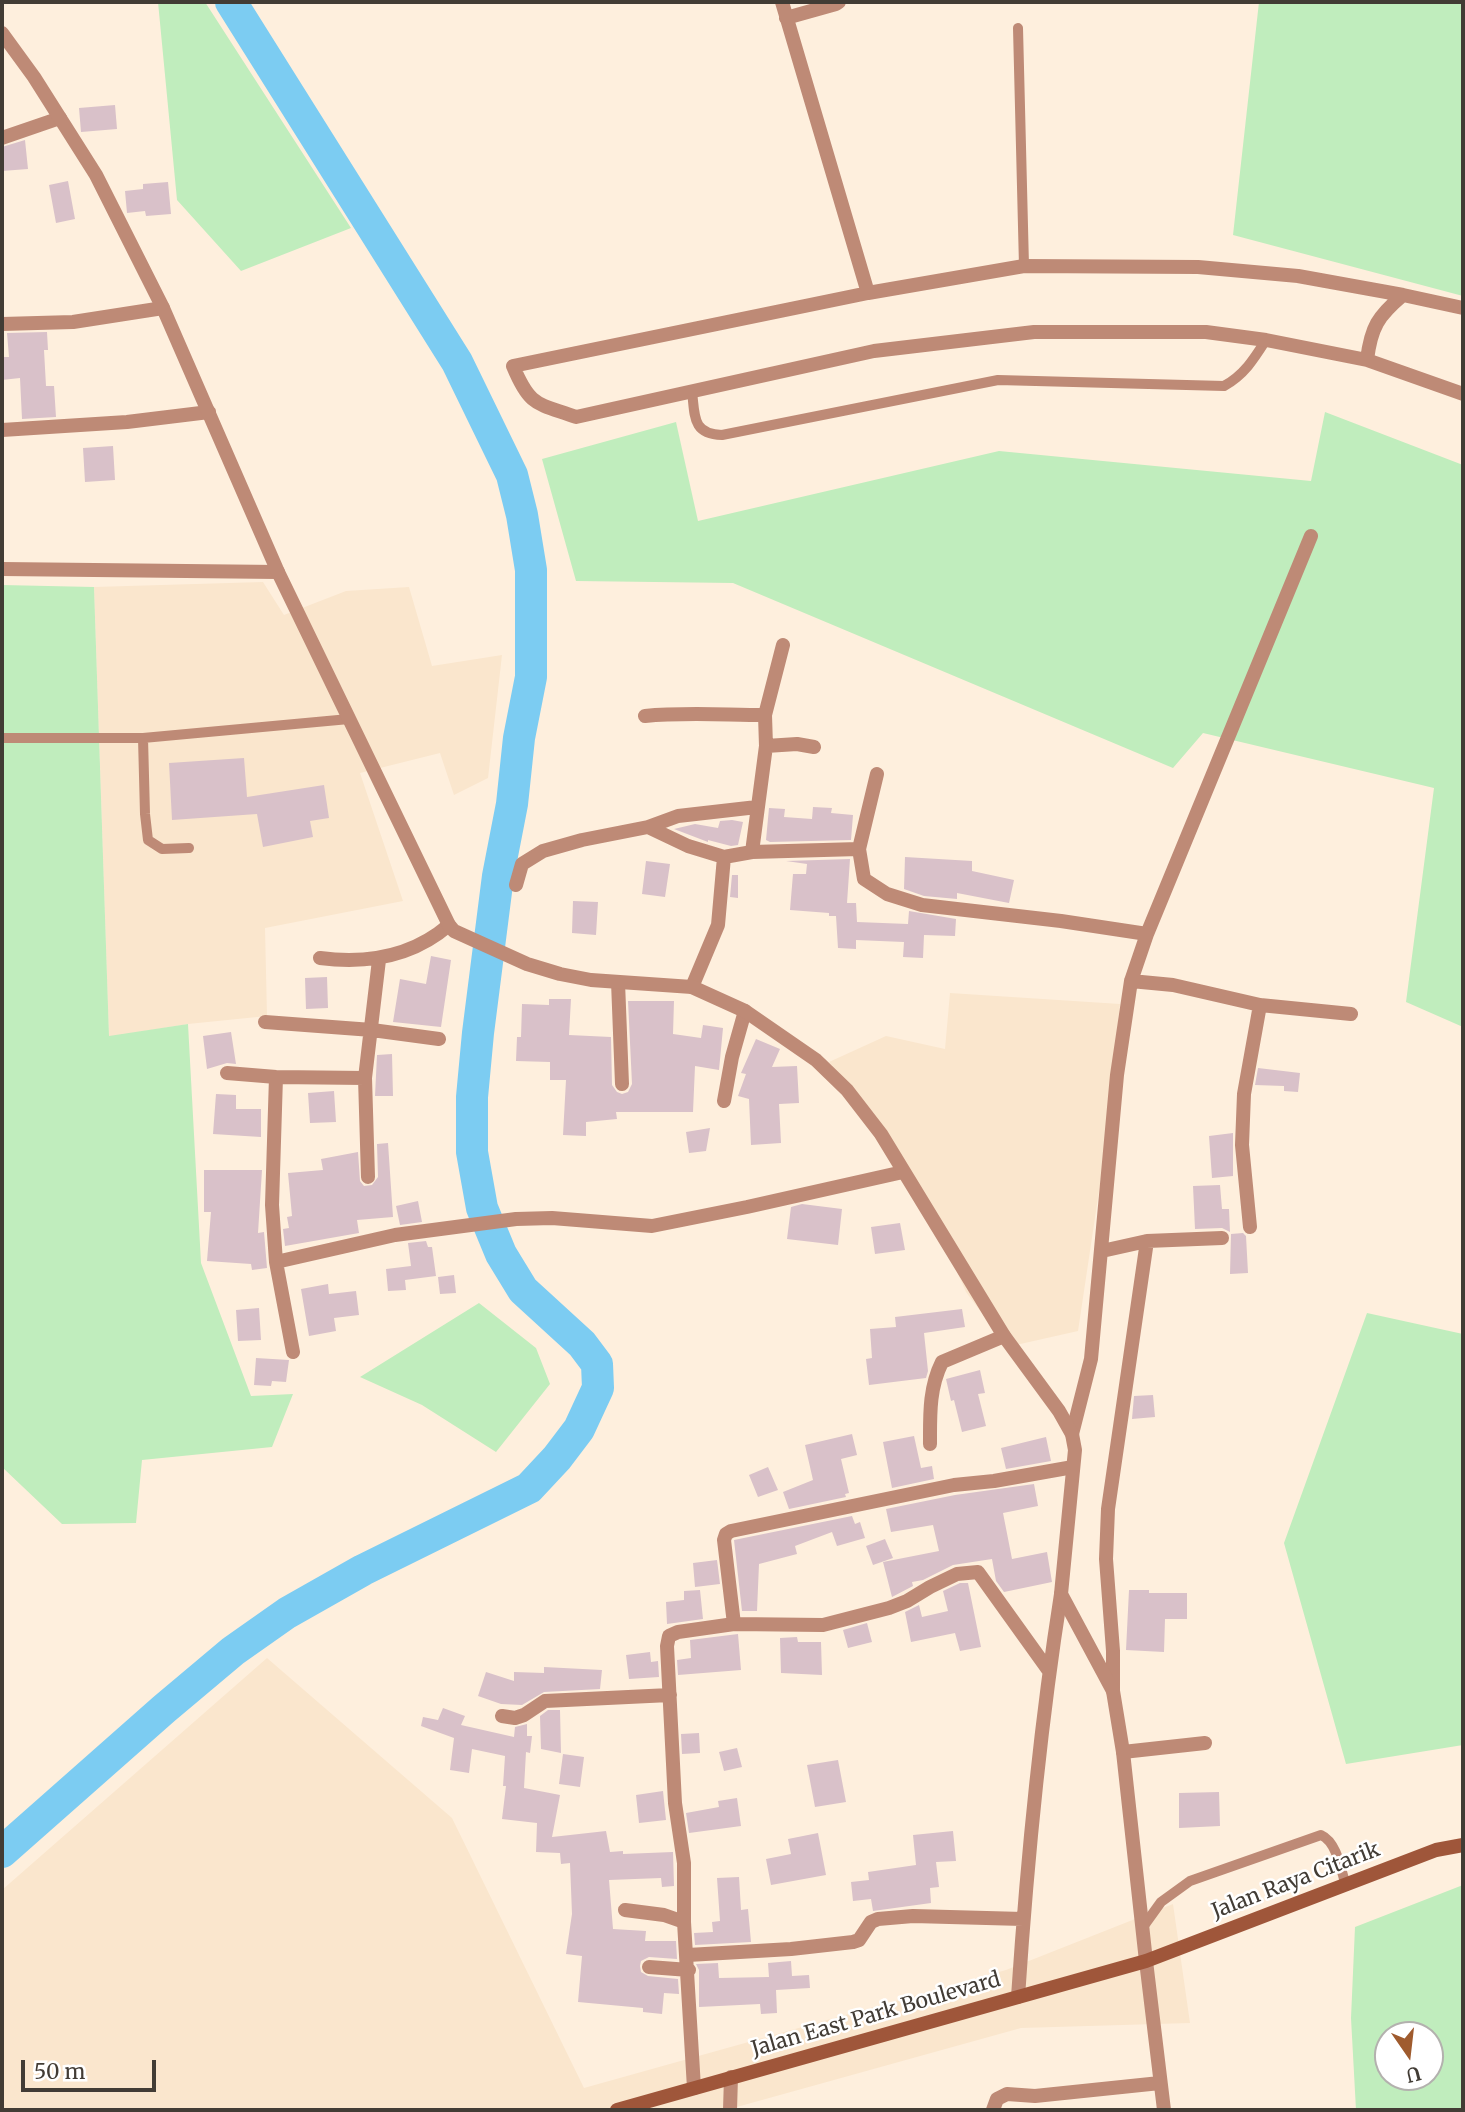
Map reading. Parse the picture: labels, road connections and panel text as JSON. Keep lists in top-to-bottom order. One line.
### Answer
{"streets":{"main road":["Jalan Raya Citarik","Jalan East Park Boulevard"]},"crossings":[["Jalan Raya Citarik","Jalan East Park Boulevard"]],"scale_bar":"50 m","north":"bottom"}
